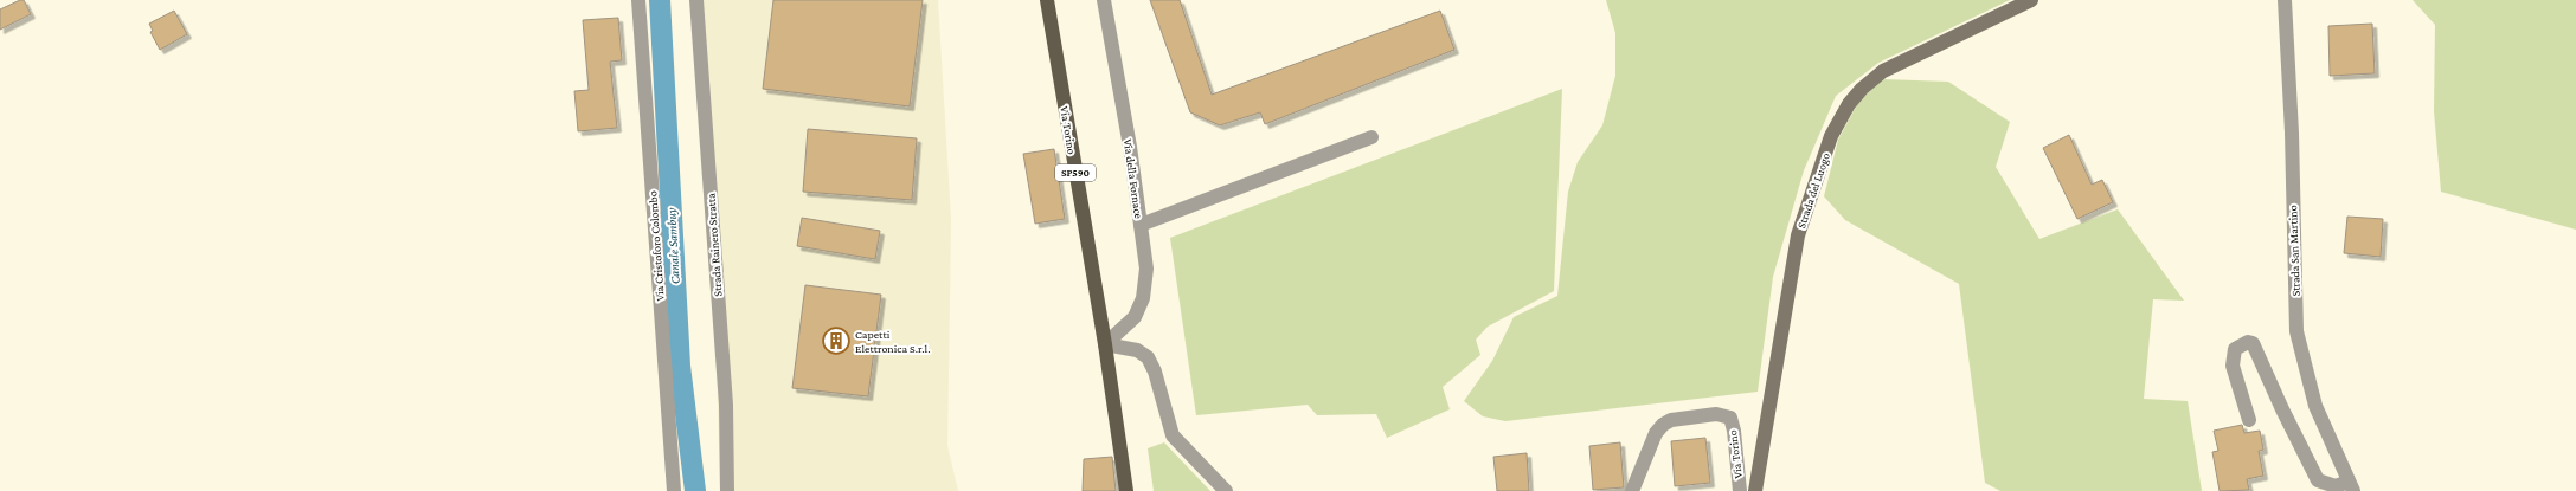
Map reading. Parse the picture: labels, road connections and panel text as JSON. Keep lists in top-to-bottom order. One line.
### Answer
{"streets":{"main road":["Via Torino","SP590"],"street":["Via della Fornace","Strada del Luogo","Strada Rainero Stratta","Via Cristoforo Colombo","Strada San Martino"]},"crossings":[["Via Torino","Via della Fornace"]],"water":["Canale Sambuy"],"places":{"building":["Capetti Elettronica S.r.l."]}}
